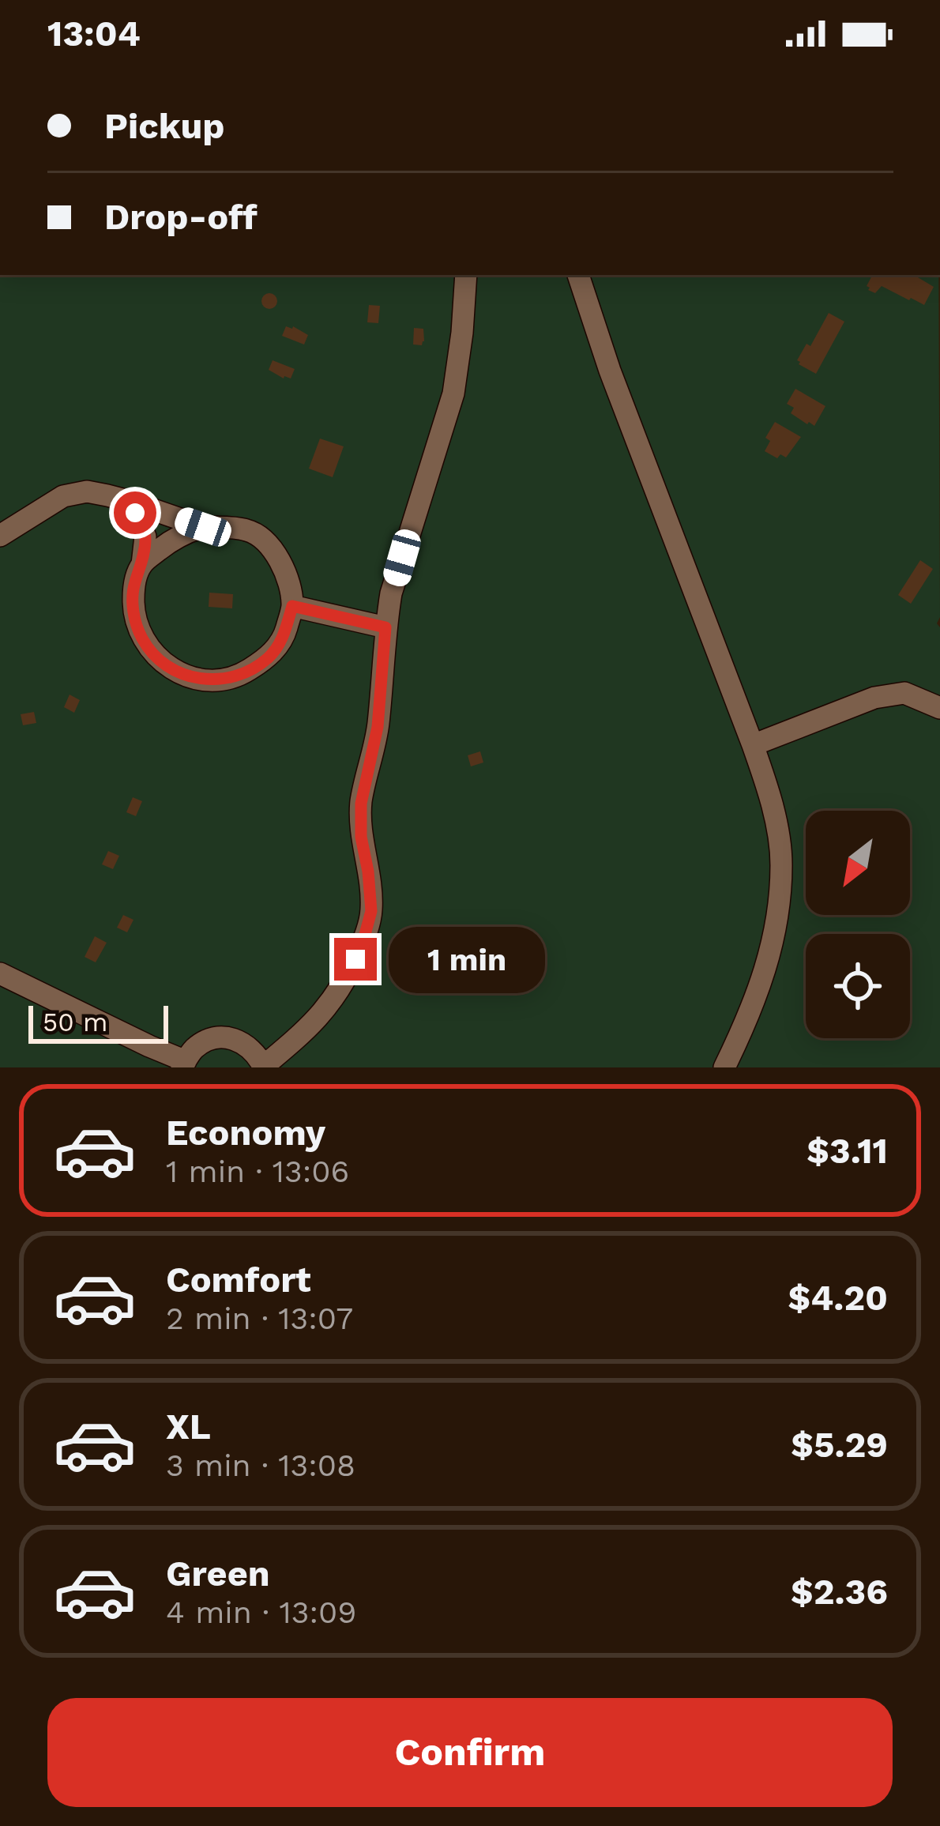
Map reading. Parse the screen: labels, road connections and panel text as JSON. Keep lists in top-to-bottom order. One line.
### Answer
{"scale_bar":"50 m","north":"bottom left","page":{"status":"13:04","banner":["Pickup","Drop-off"],"bubble":"1 min","scale":"50 m","list":[{"name":"Economy","note":"1 min · 13:06","value":"$3.11"},{"name":"Comfort","note":"2 min · 13:07","value":"$4.20"},{"name":"XL","note":"3 min · 13:08","value":"$5.29"},{"name":"Green","note":"4 min · 13:09","value":"$2.36"}],"buttons":"Confirm"}}
